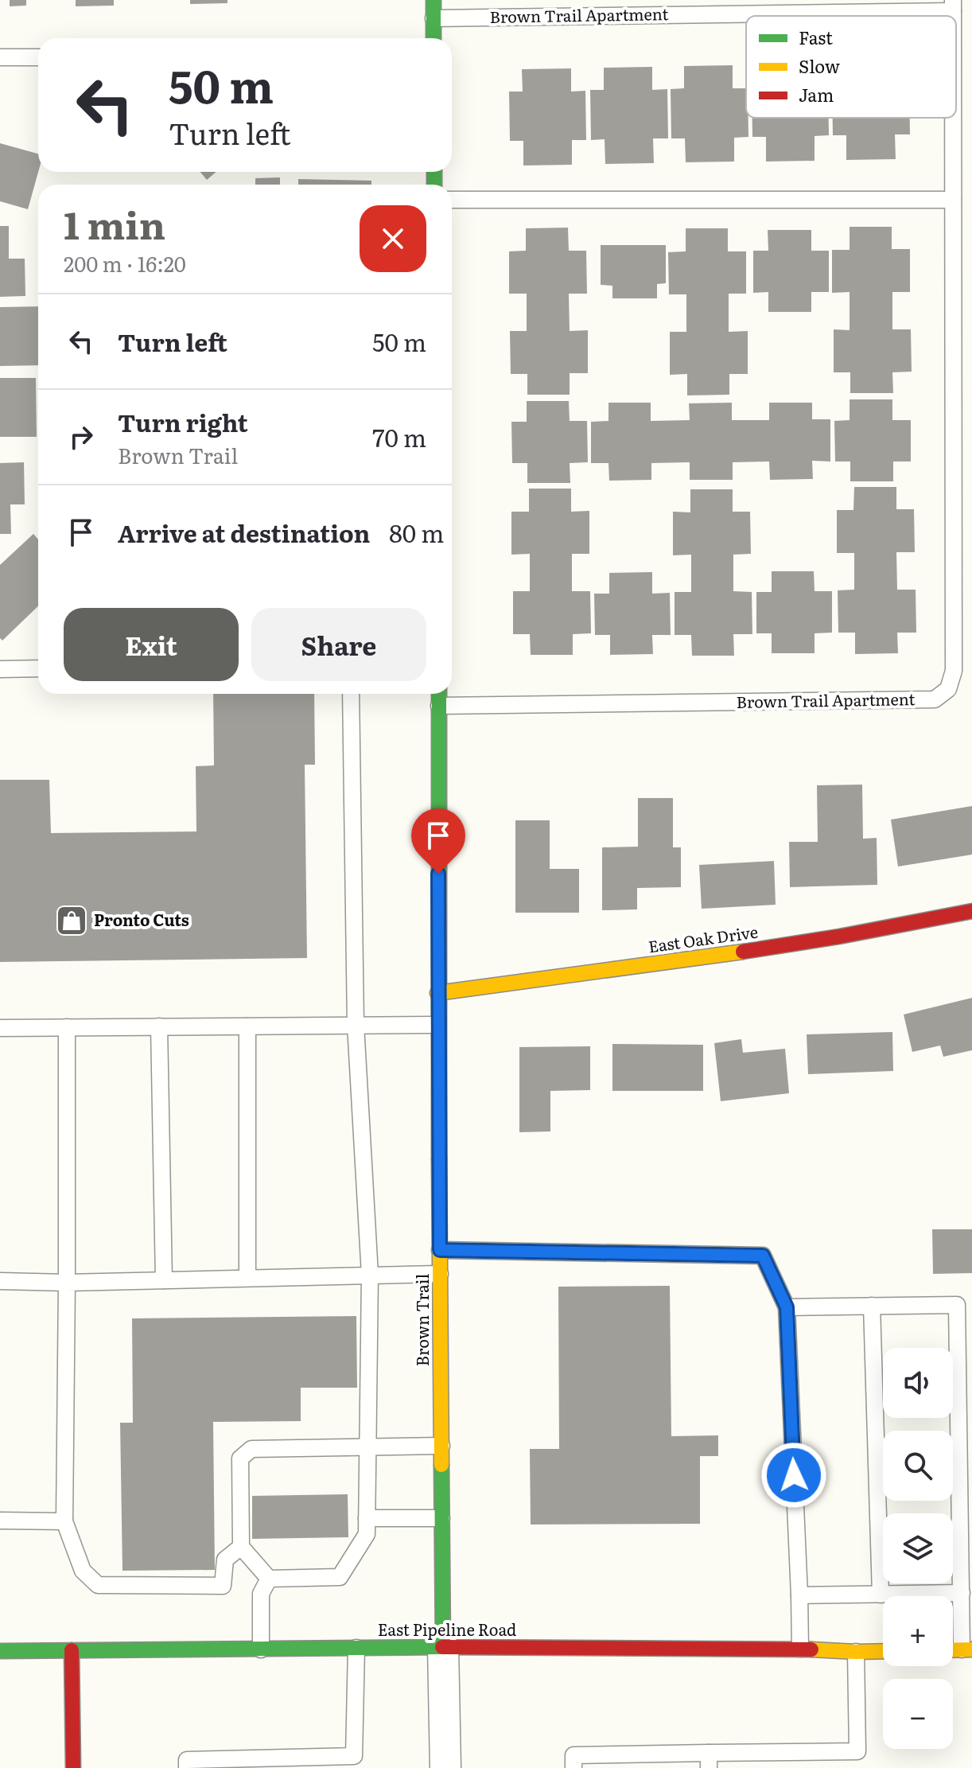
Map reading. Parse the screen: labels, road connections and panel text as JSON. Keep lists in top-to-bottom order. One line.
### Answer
{"streets":{"main road":["East Oak Drive","Brown Trail","East Pipeline Road"],"lane":["Brown Trail Apartment"]},"crossings":[["Brown Trail Apartment","Brown Trail"],["East Oak Drive","Brown Trail"],["Brown Trail","East Pipeline Road"]],"places":{"shop":["Pronto Cuts"]},"legend":["Fast","Slow","Jam"],"page":{"turn":["50 m","Turn left"],"heading":["1 min","200 m · 16:20"],"list":[{"name":"Turn left","value":"50 m"},{"name":"Turn right","note":"Brown Trail","value":"70 m"},{"name":"Arrive at destination","value":"80 m"}],"buttons":["Exit","Share"],"map_buttons":["+","−"]}}
